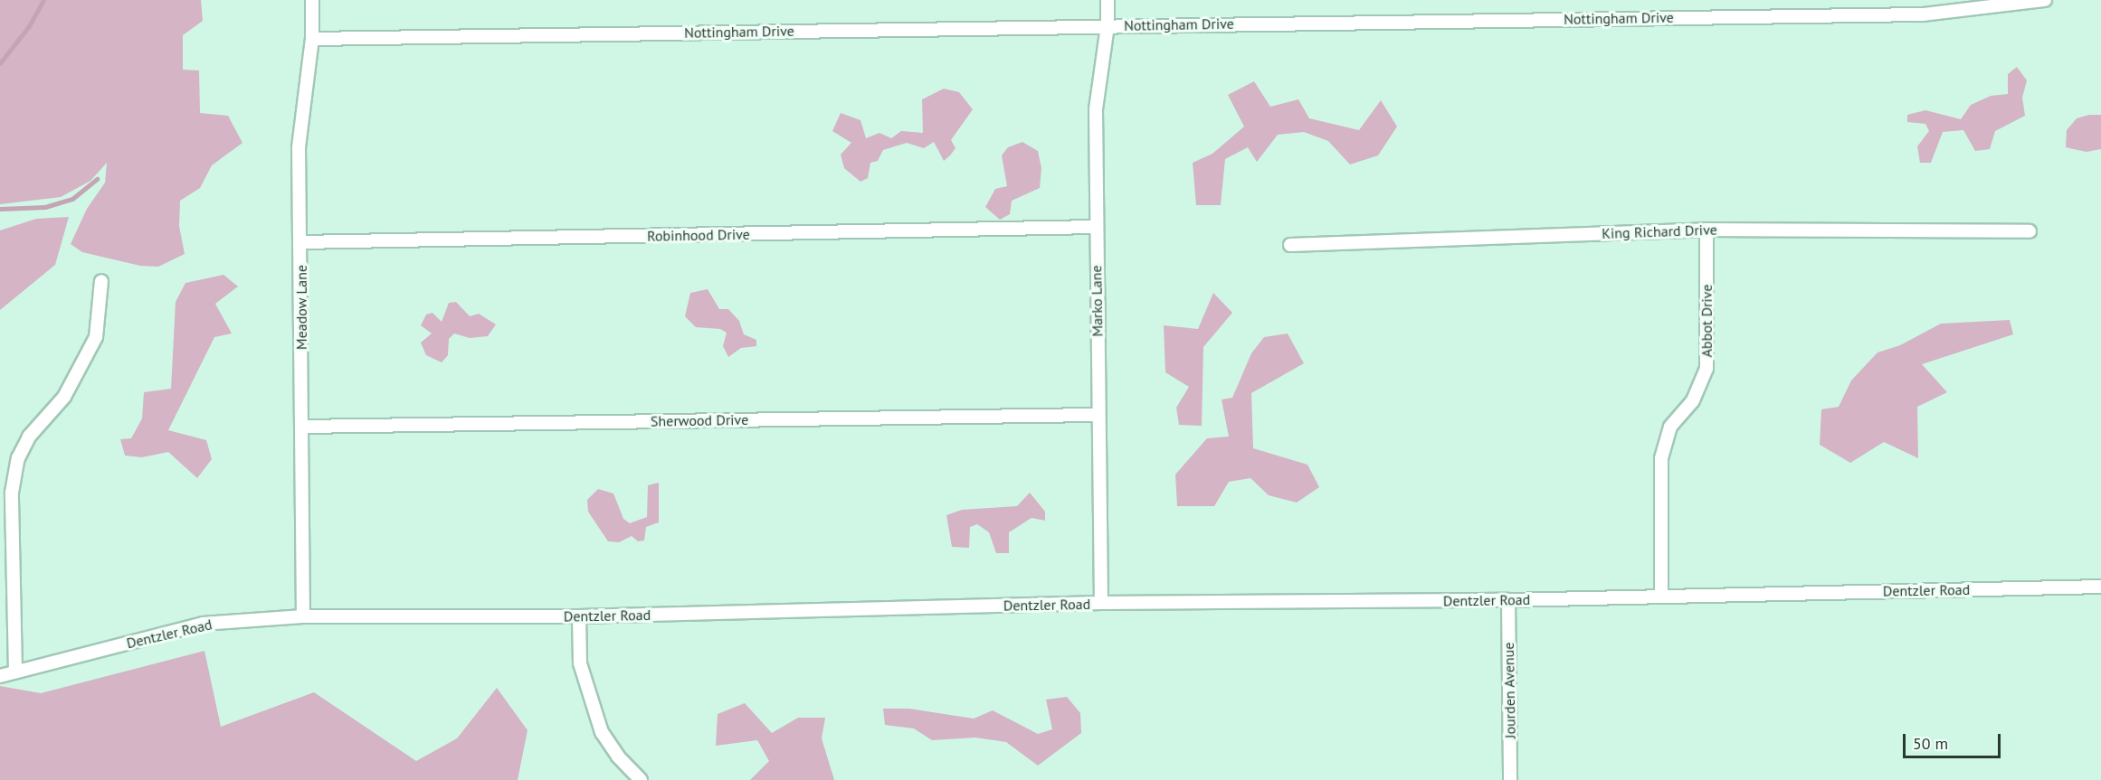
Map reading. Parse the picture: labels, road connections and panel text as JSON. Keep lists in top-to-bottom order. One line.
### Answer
{"streets":{"street":["Nottingham Drive","King Richard Drive","Robinhood Drive","Marko Lane","Meadow Lane","Abbot Drive","Sherwood Drive","Dentzler Road","Jourden Avenue"]},"crossings":[["Nottingham Drive","Marko Lane"],["Nottingham Drive","Meadow Lane"],["King Richard Drive","Abbot Drive"],["Robinhood Drive","Marko Lane"],["Robinhood Drive","Meadow Lane"],["Marko Lane","Sherwood Drive"],["Marko Lane","Dentzler Road"],["Meadow Lane","Sherwood Drive"],["Meadow Lane","Dentzler Road"],["Abbot Drive","Dentzler Road"],["Dentzler Road","Jourden Avenue"]],"scale_bar":"50 m"}
